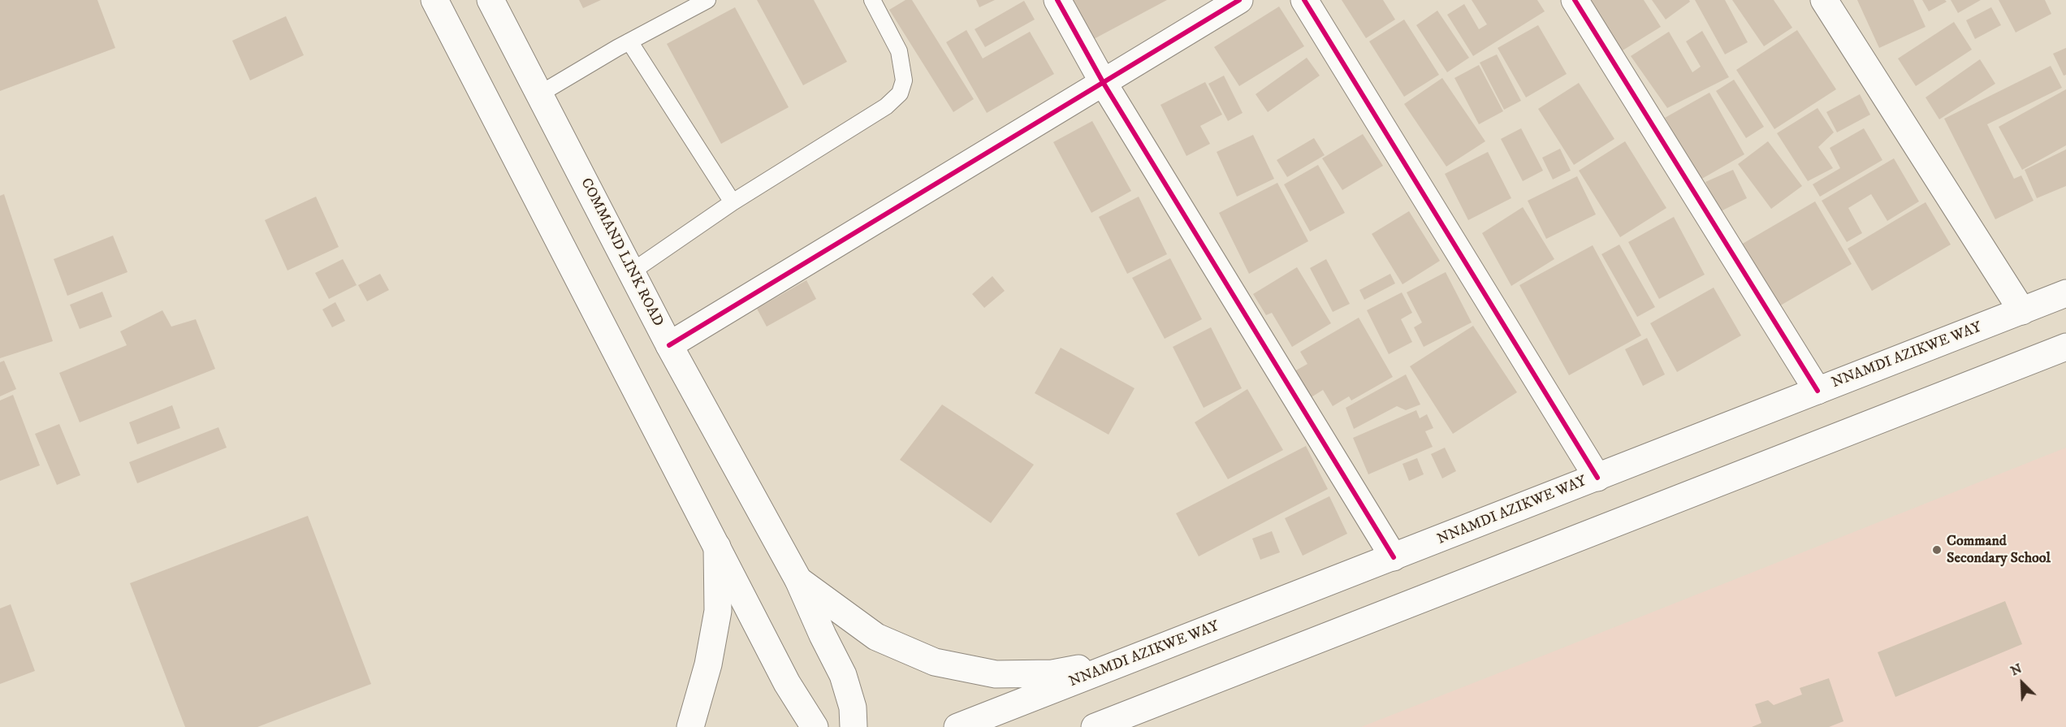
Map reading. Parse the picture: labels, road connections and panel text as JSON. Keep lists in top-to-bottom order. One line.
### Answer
{"streets":{"main road":["COMMAND LINK ROAD","NNAMDI AZIKWE WAY"]},"places":["Command Secondary School"],"north":"top left"}
